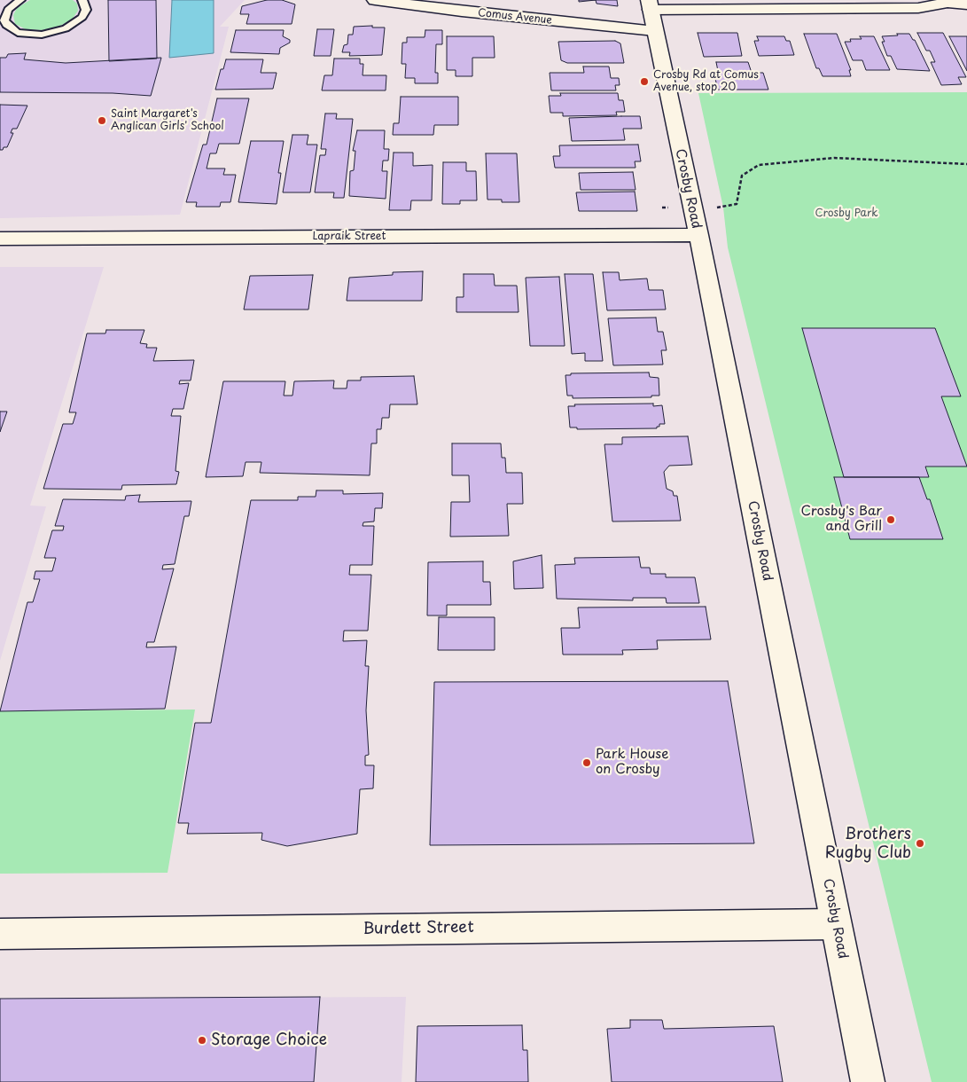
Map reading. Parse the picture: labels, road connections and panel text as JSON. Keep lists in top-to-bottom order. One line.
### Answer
{"streets":{"street":["Comus Avenue","Crosby Road","Lapraik Street","Burdett Street"]},"crossings":[["Comus Avenue","Crosby Road"],["Crosby Road","Lapraik Street"],["Crosby Road","Burdett Street"]],"parks":["Crosby Park"],"places":["Crosby Rd at Comus Avenue, stop 20","Saint Margaret's Anglican Girls' School","Crosby's Bar and Grill","Park House on Crosby","Brothers Rugby Club","Storage Choice"]}
